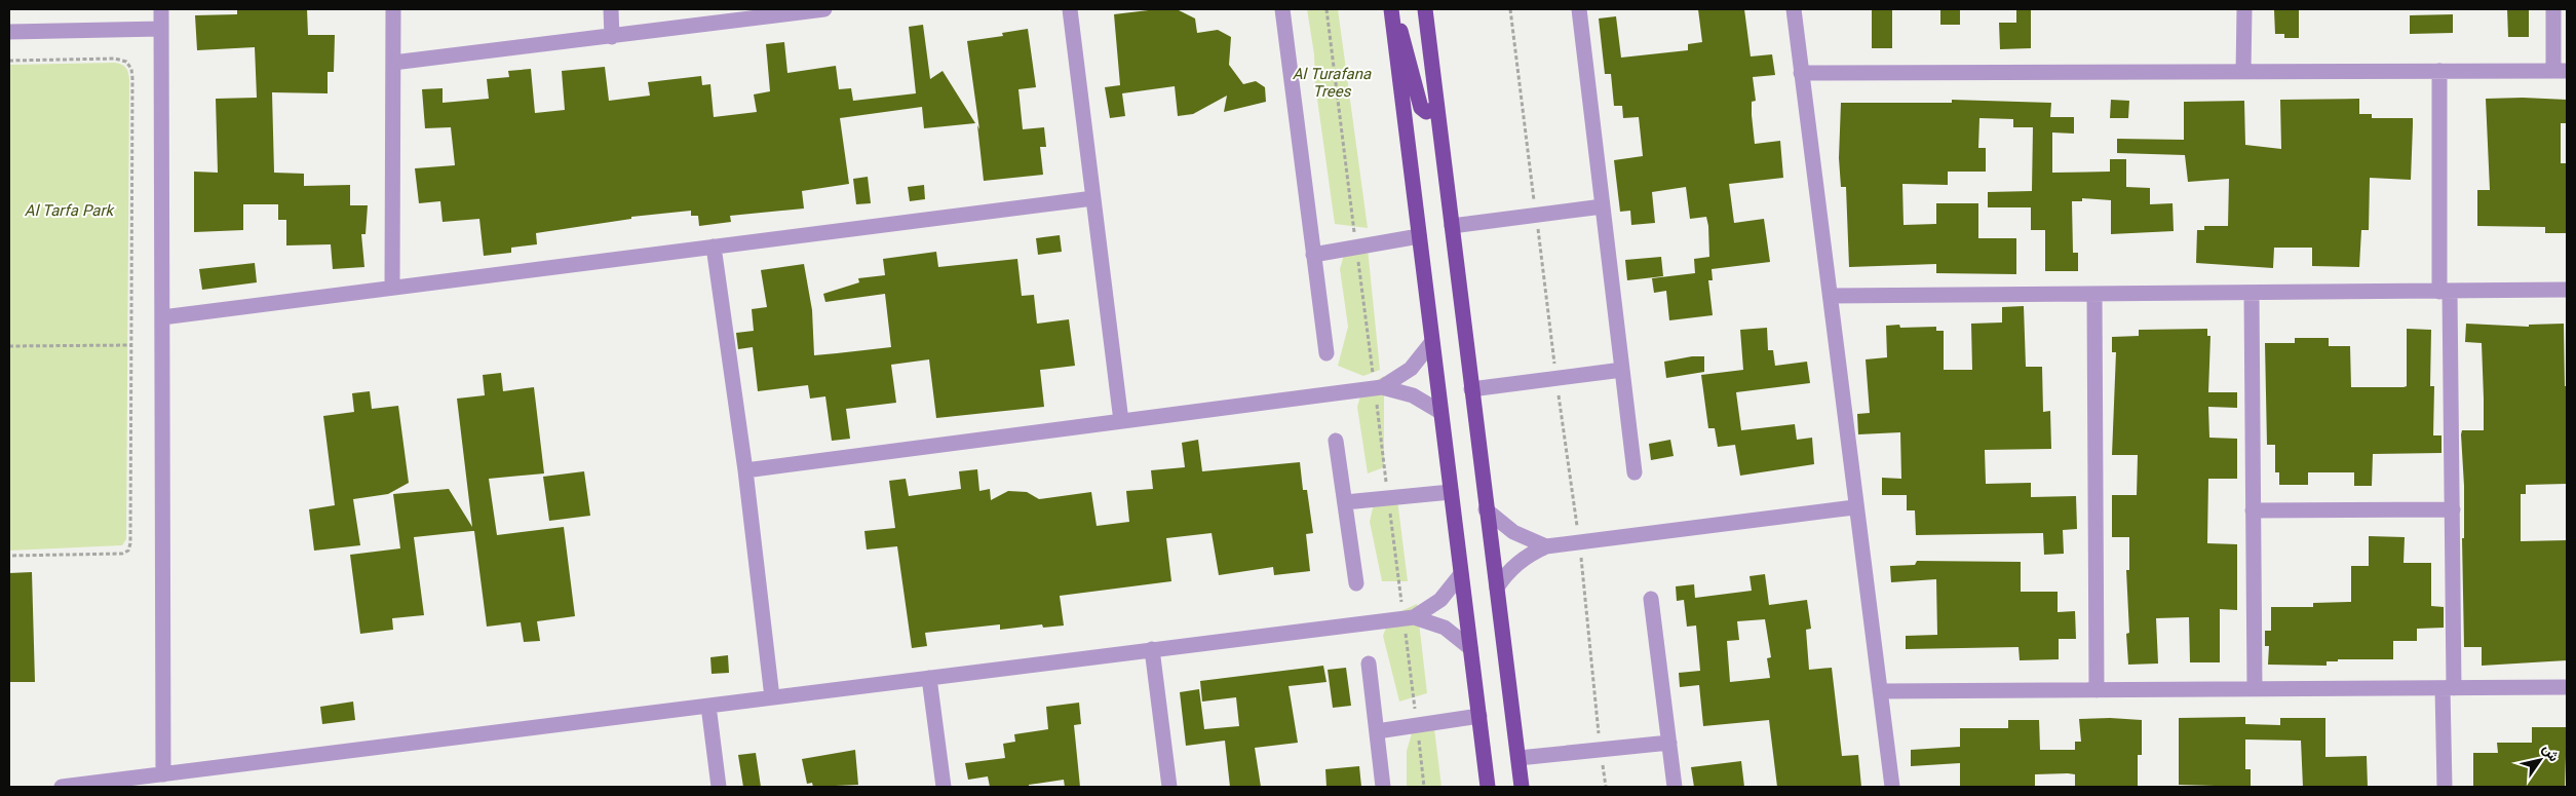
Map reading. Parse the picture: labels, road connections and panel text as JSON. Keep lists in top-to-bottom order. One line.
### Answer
{"parks":["Al Turafana Trees","Al Tarfa Park"],"north":"top right"}
